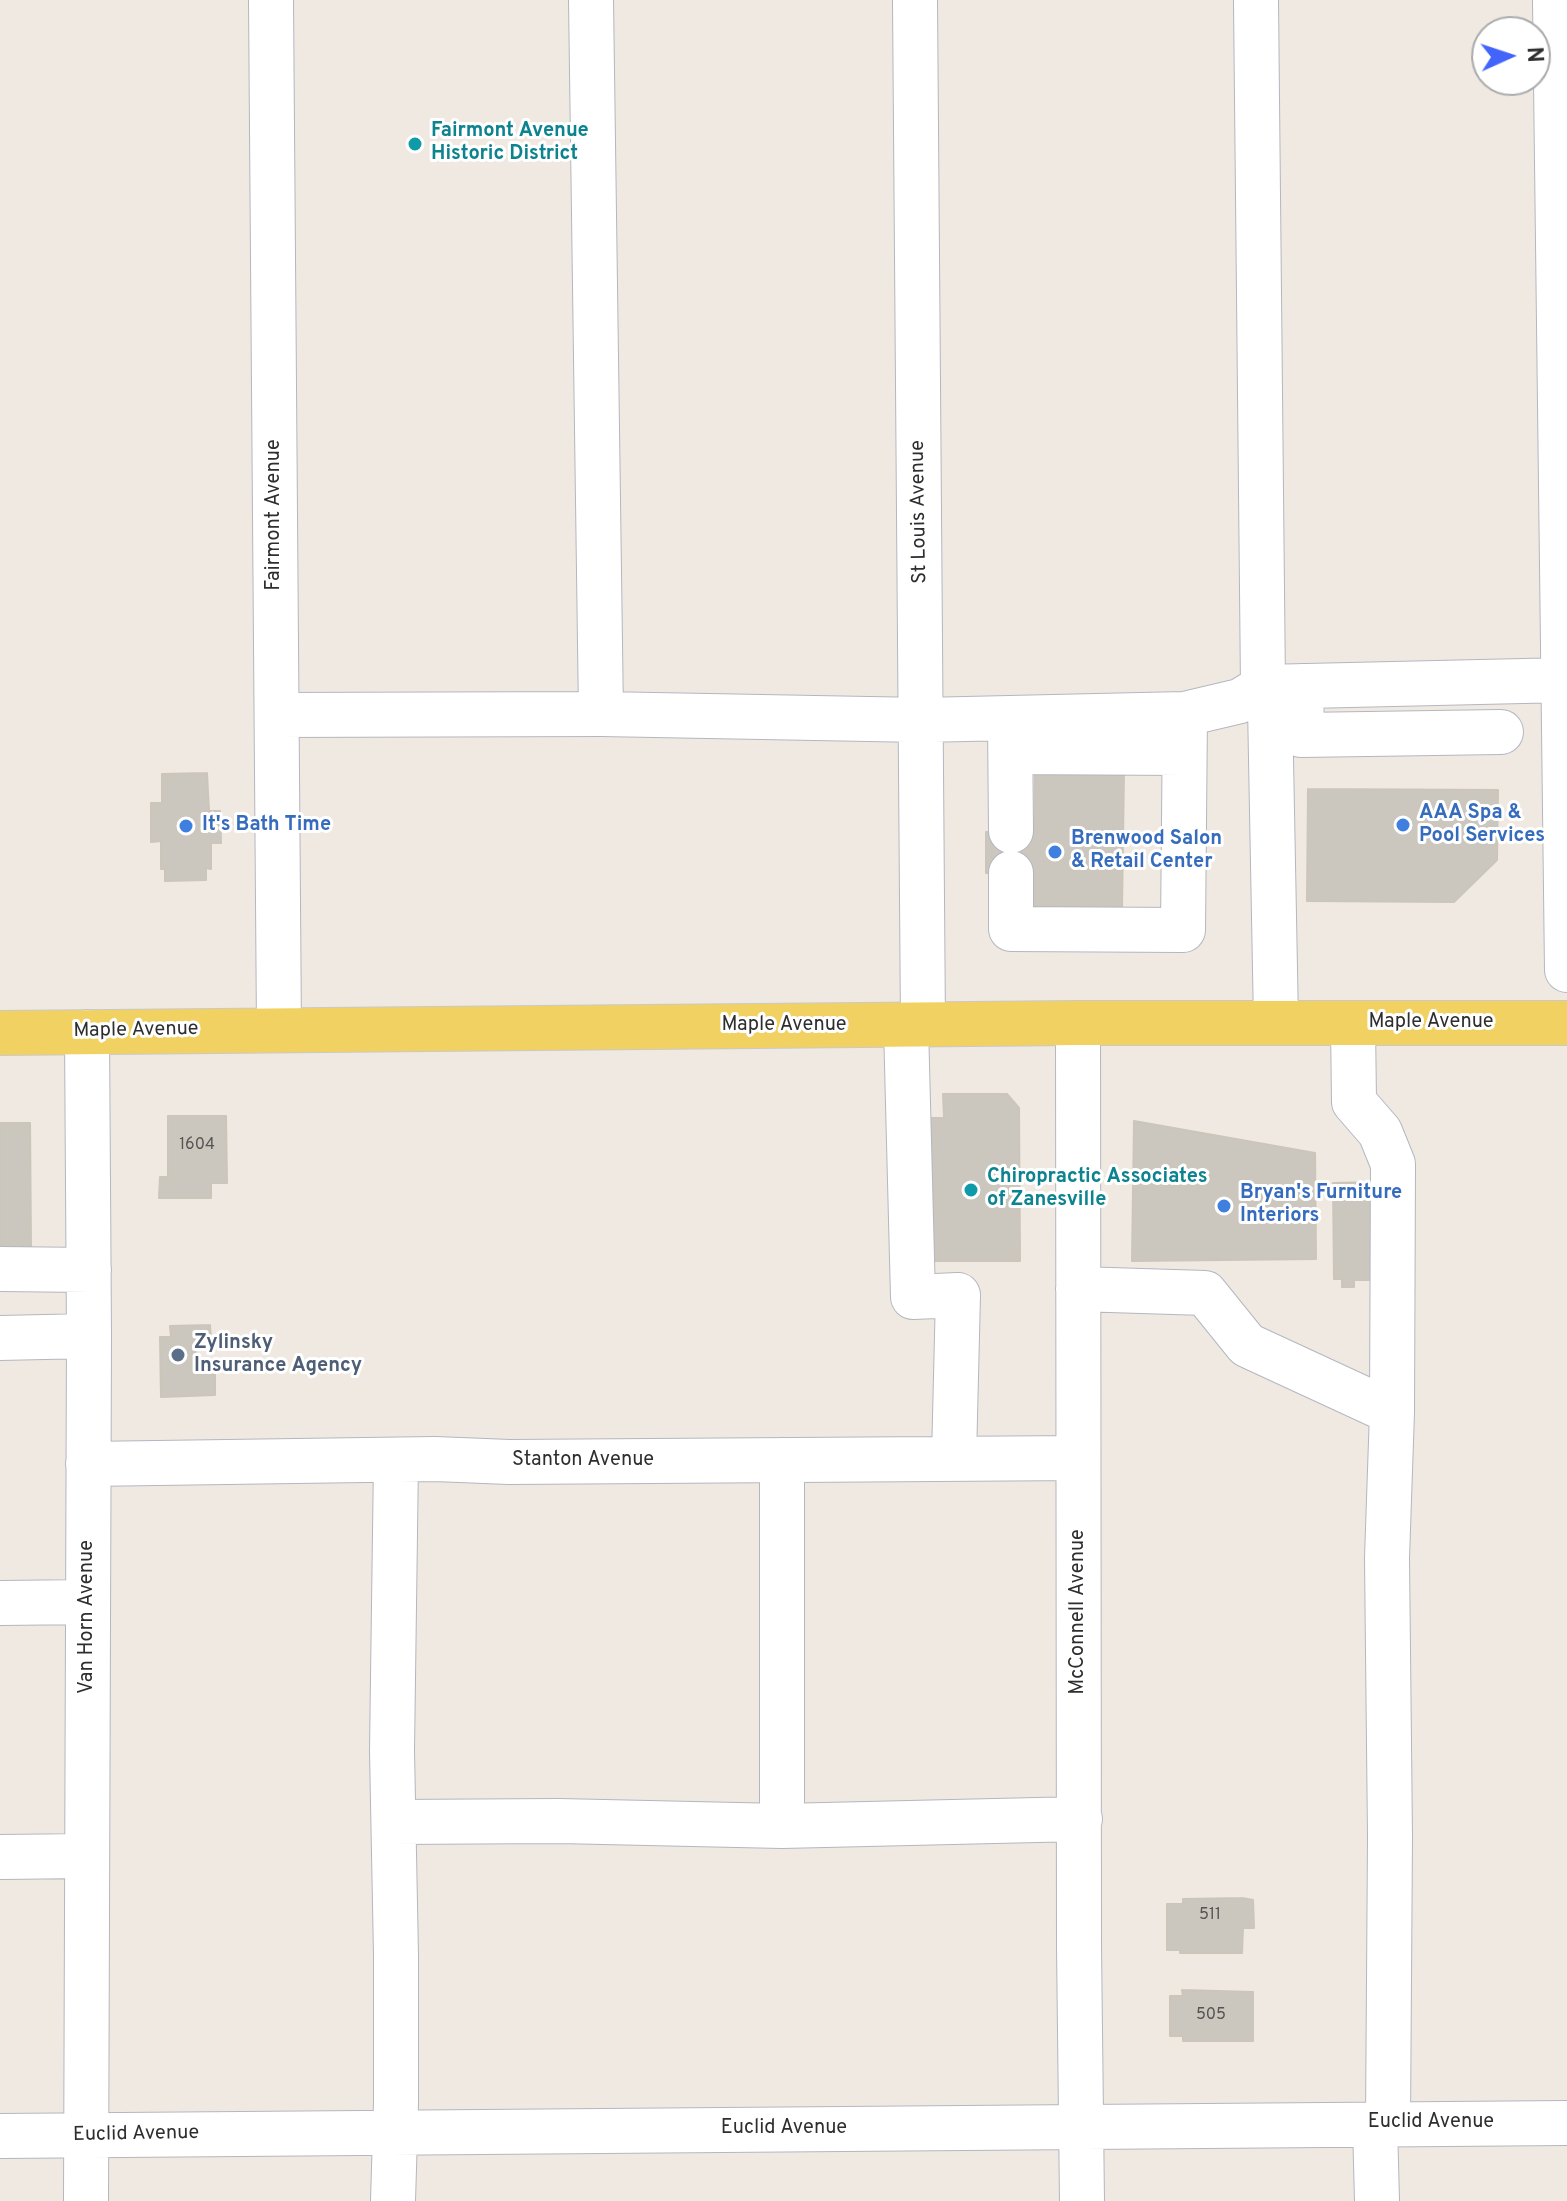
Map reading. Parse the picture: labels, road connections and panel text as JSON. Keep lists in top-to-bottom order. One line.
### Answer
{"streets":{"main road":["Maple Avenue"],"street":["St Louis Avenue","Fairmont Avenue","Stanton Avenue","McConnell Avenue","Van Horn Avenue","Euclid Avenue"]},"crossings":[["St Louis Avenue","Maple Avenue"],["St Louis Avenue","Stanton Avenue"],["Fairmont Avenue","Maple Avenue"],["Maple Avenue","McConnell Avenue"],["Maple Avenue","Van Horn Avenue"],["Stanton Avenue","McConnell Avenue"],["Stanton Avenue","Van Horn Avenue"],["McConnell Avenue","Euclid Avenue"],["Van Horn Avenue","Euclid Avenue"]],"places":["Fairmont Avenue Historic District","AAA Spa & Pool Services","It's Bath Time","Brenwood Salon & Retail Center","Chiropractic Associates of Zanesville","Bryan's Furniture Interiors","Zylinsky Insurance Agency"],"house_numbers":["1604","511","505"],"north":"right"}
